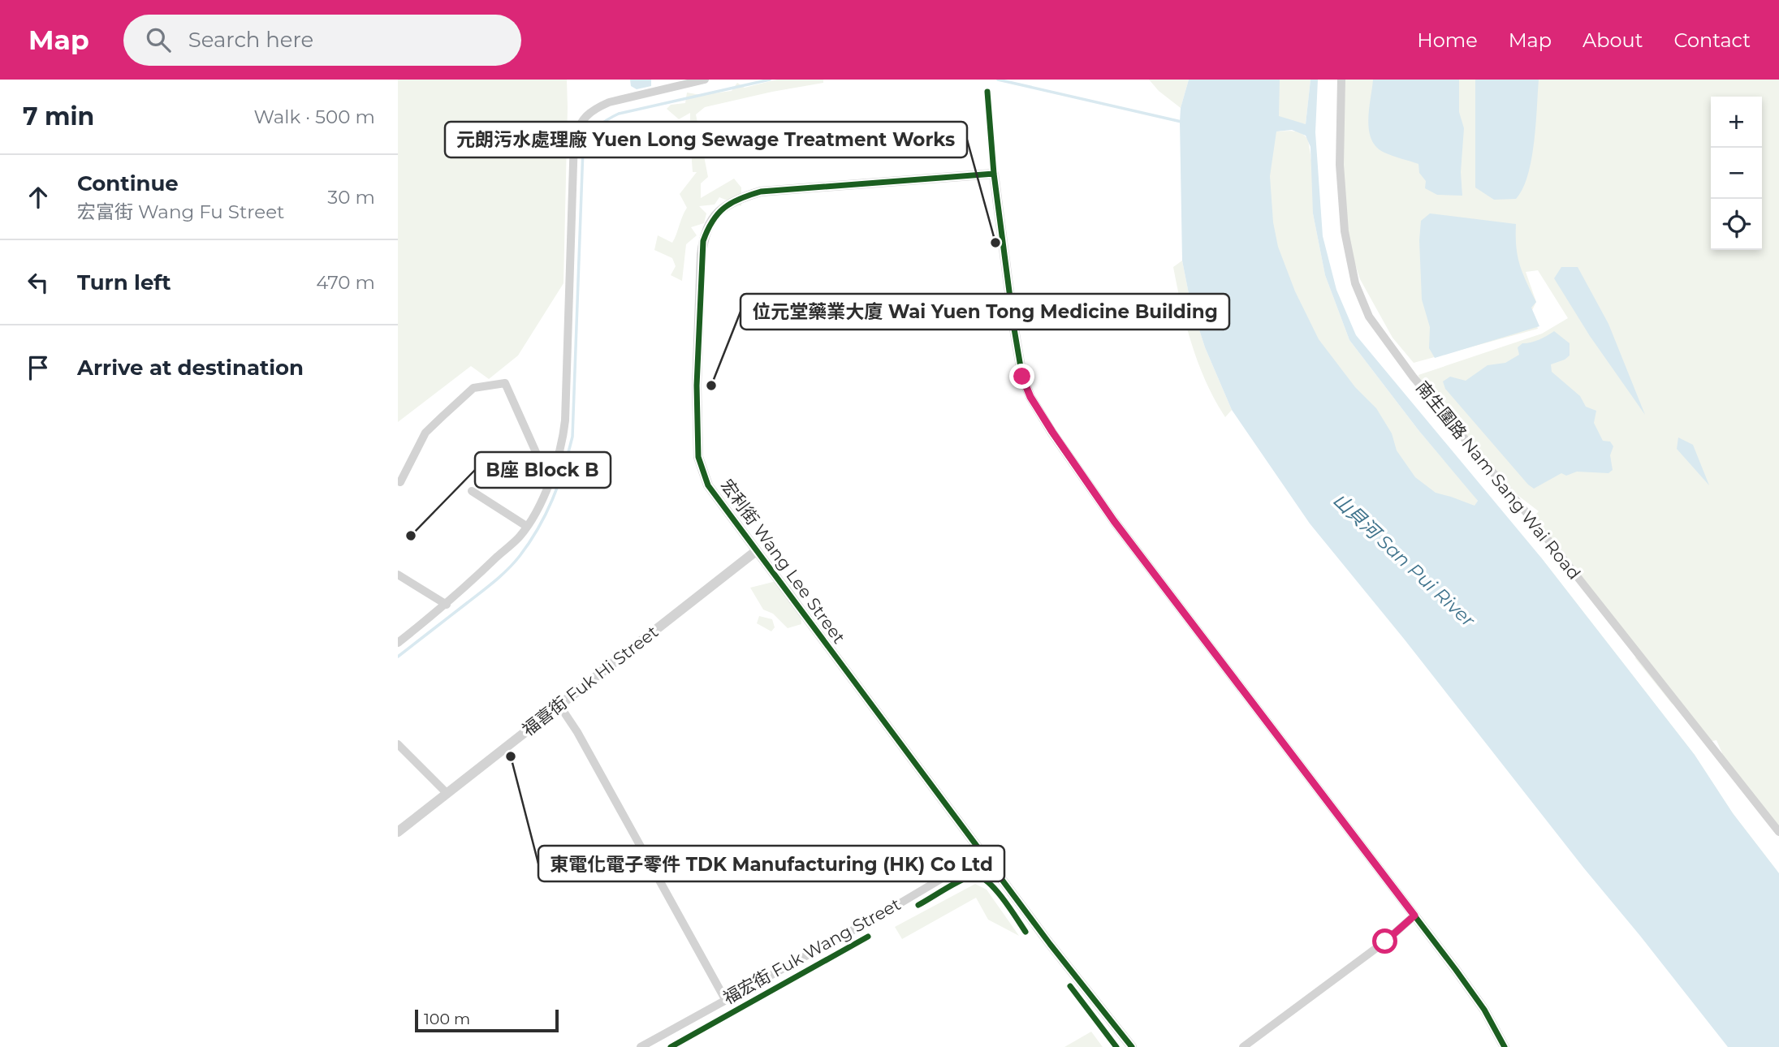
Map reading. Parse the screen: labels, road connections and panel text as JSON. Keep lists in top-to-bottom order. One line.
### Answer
{"streets":{"street":["南生圍路 Nam Sang Wai Road","宏利街 Wang Lee Street","福喜街 Fuk Hi Street","福宏街 Fuk Wang Street"]},"crossings":[["宏利街 Wang Lee Street","福喜街 Fuk Hi Street"],["宏利街 Wang Lee Street","福宏街 Fuk Wang Street"]],"water":["山貝河 San Pui River"],"places":["元朗污水處理廠 Yuen Long Sewage Treatment Works","位元堂藥業大廈 Wai Yuen Tong Medicine Building","B座 Block B","東電化電子零件 TDK Manufacturing (HK) Co Ltd"],"scale_bar":"100 m","page":{"header":"Map","search":"Search here","nav":["Home","Map","About","Contact"],"heading":["7 min","Walk · 500 m"],"map_buttons":["+","−"],"list":[["Continue","宏富街 Wang Fu Street","30 m"],["Turn left","470 m"],"Arrive at destination"],"scale":"100 m"}}
